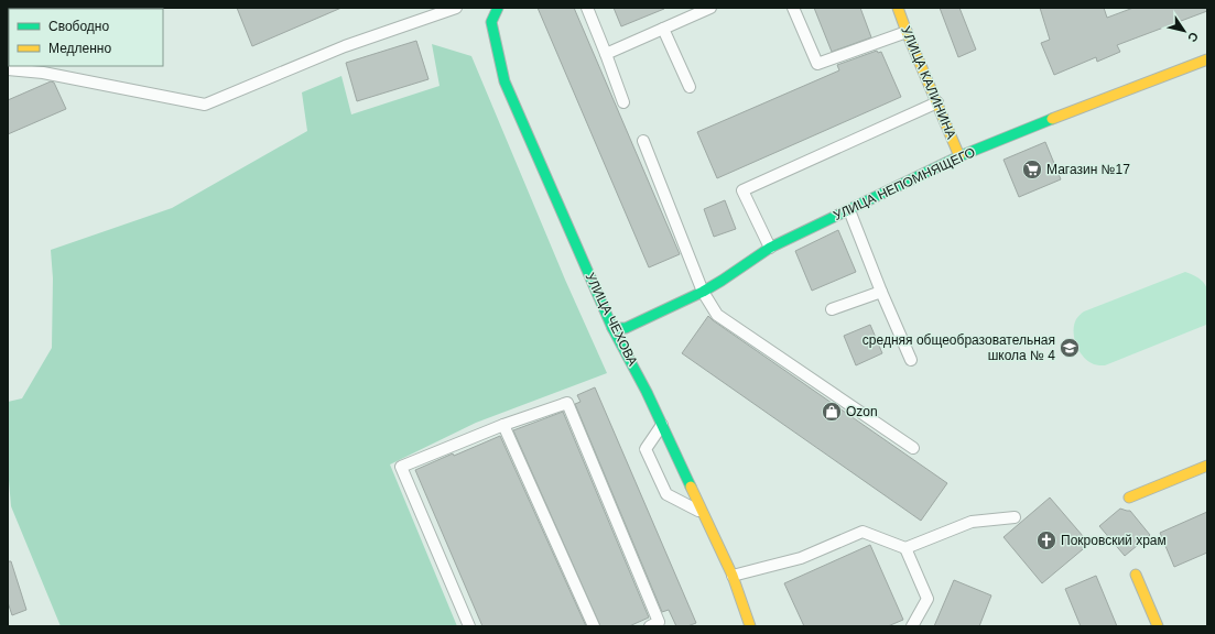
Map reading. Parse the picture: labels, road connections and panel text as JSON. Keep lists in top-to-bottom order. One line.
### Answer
{"streets":{"street":["УЛИЦА КАЛИНИНА","УЛИЦА НЕПОМНЯЩЕГО","УЛИЦА ЧЕХОВА"]},"crossings":[["УЛИЦА КАЛИНИНА","УЛИЦА НЕПОМНЯЩЕГО"],["УЛИЦА НЕПОМНЯЩЕГО","УЛИЦА ЧЕХОВА"]],"places":{"supermarket":["Магазин №17"],"school or university":["средняя общеобразовательная школа № 4"],"shop":["Ozon"],"church":["Покровский храм"]},"legend":["Свободно","Медленно"],"north":"bottom right"}
